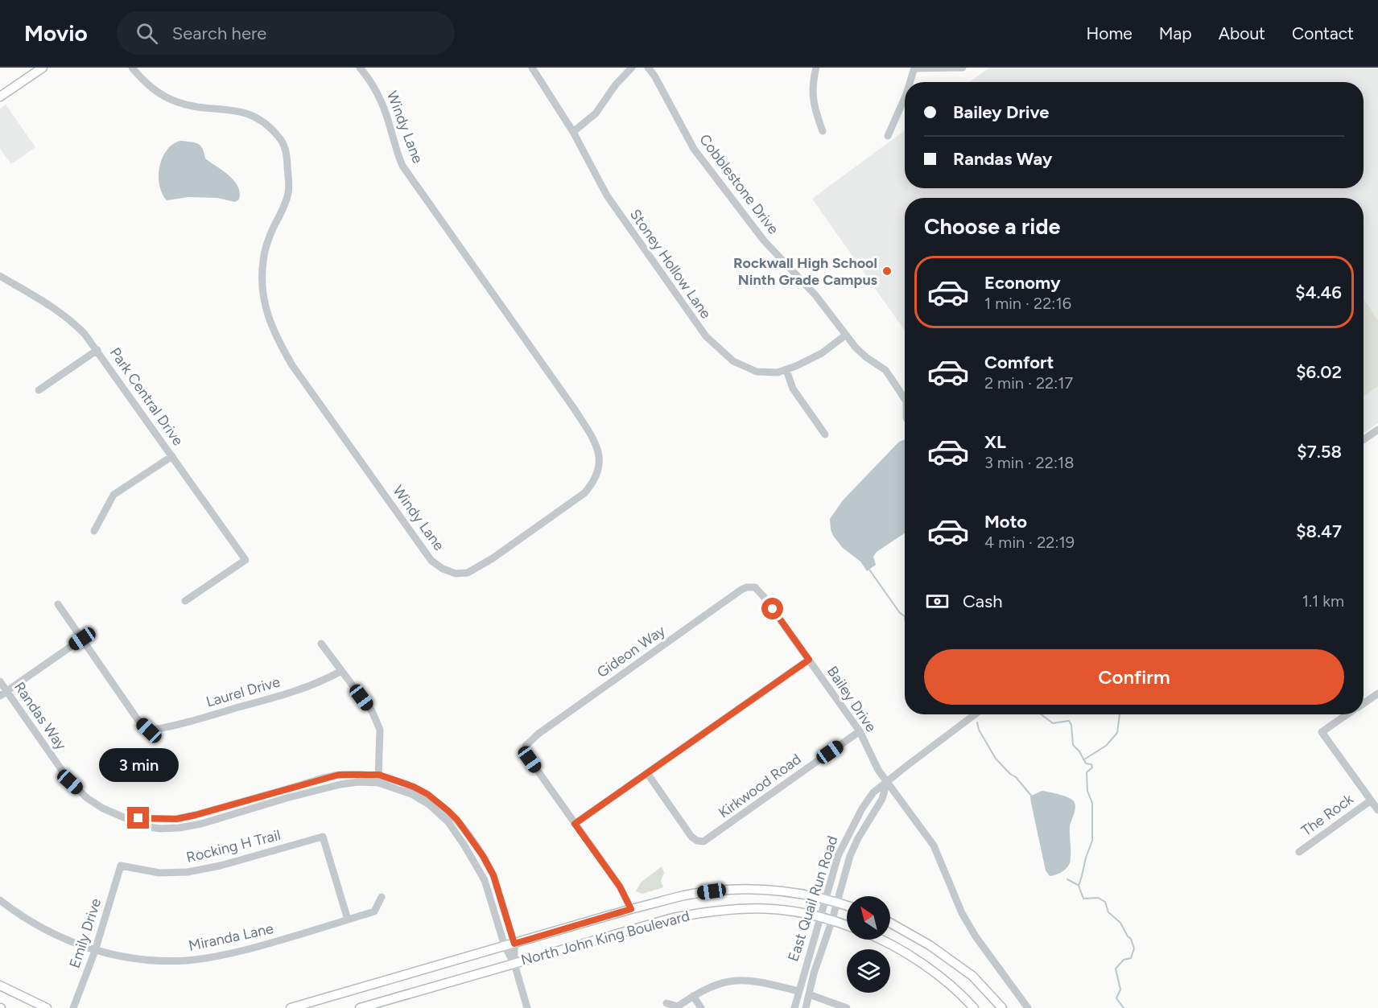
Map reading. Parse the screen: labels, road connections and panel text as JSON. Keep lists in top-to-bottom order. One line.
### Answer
{"streets":{"main road":["North John King Boulevard"],"street":["Windy Lane","Cobblestone Drive","Stoney Hollow Lane","Park Central Drive","Gideon Way","Laurel Drive","Bailey Drive","Randas Way","Kirkwood Road","The Rock","Rocking H Trail","East Quail Run Road","Emily Drive","Miranda Lane"]},"crossings":[["Cobblestone Drive","Stoney Hollow Lane"],["Gideon Way","Bailey Drive"],["Bailey Drive","Kirkwood Road"],["Bailey Drive","East Quail Run Road"],["Randas Way","North John King Boulevard"],["Rocking H Trail","Emily Drive"],["Rocking H Trail","Miranda Lane"],["East Quail Run Road","North John King Boulevard"],["Emily Drive","Miranda Lane"]],"places":["Rockwall High School Ninth Grade Campus"],"north":"top left","page":{"header":"Movio","search":"Search here","nav":["Home","Map","About","Contact"],"banner":["Bailey Drive","Randas Way"],"heading":"Choose a ride","list":[{"name":"Economy","note":"1 min · 22:16","value":"$4.46"},{"name":"Comfort","note":"2 min · 22:17","value":"$6.02"},{"name":"XL","note":"3 min · 22:18","value":"$7.58"},{"name":"Moto","note":"4 min · 22:19","value":"$8.47"}],"pay":["Cash","1.1 km"],"buttons":"Confirm","bubble":"3 min"}}
